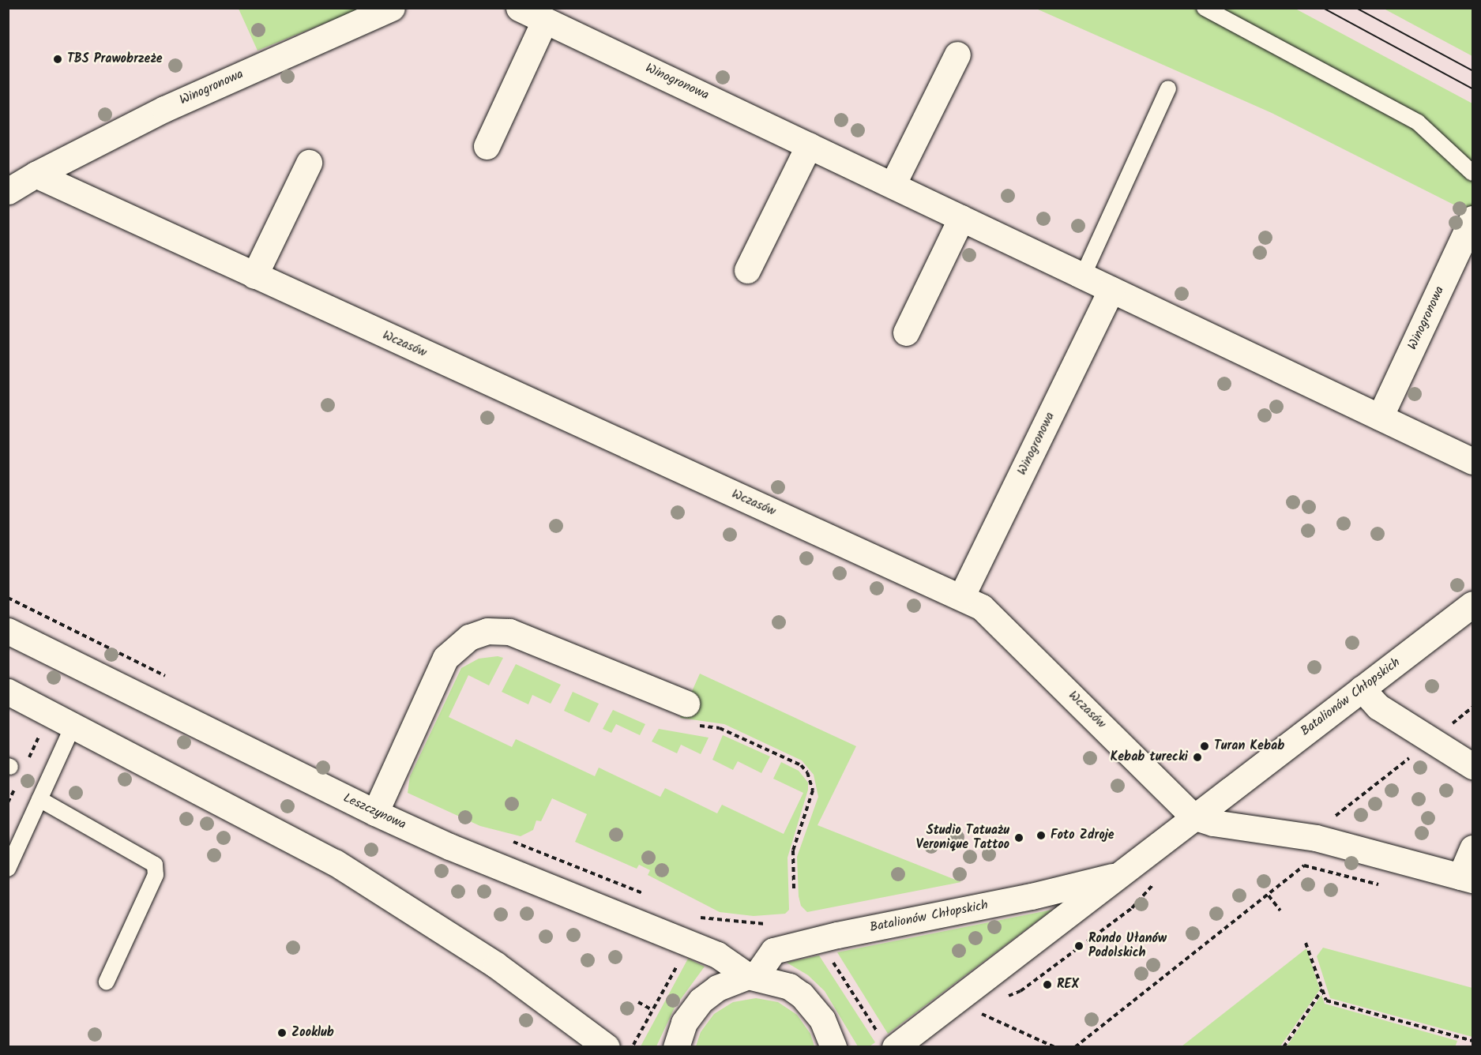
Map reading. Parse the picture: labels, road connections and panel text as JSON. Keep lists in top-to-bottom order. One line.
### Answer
{"streets":{"street":["Winogronowa","Wczasów","Batalionów Chłopskich","Leszczynowa"]},"crossings":[["Winogronowa","Wczasów"],["Wczasów","Batalionów Chłopskich"],["Batalionów Chłopskich","Leszczynowa"]],"places":["TBS Prawobrzeże","Turan Kebab","Kebab turecki","Foto Zdroje","Studio Tatuażu Veronique Tattoo","Rondo Ułanów Podolskich","REX","Zooklub"]}
